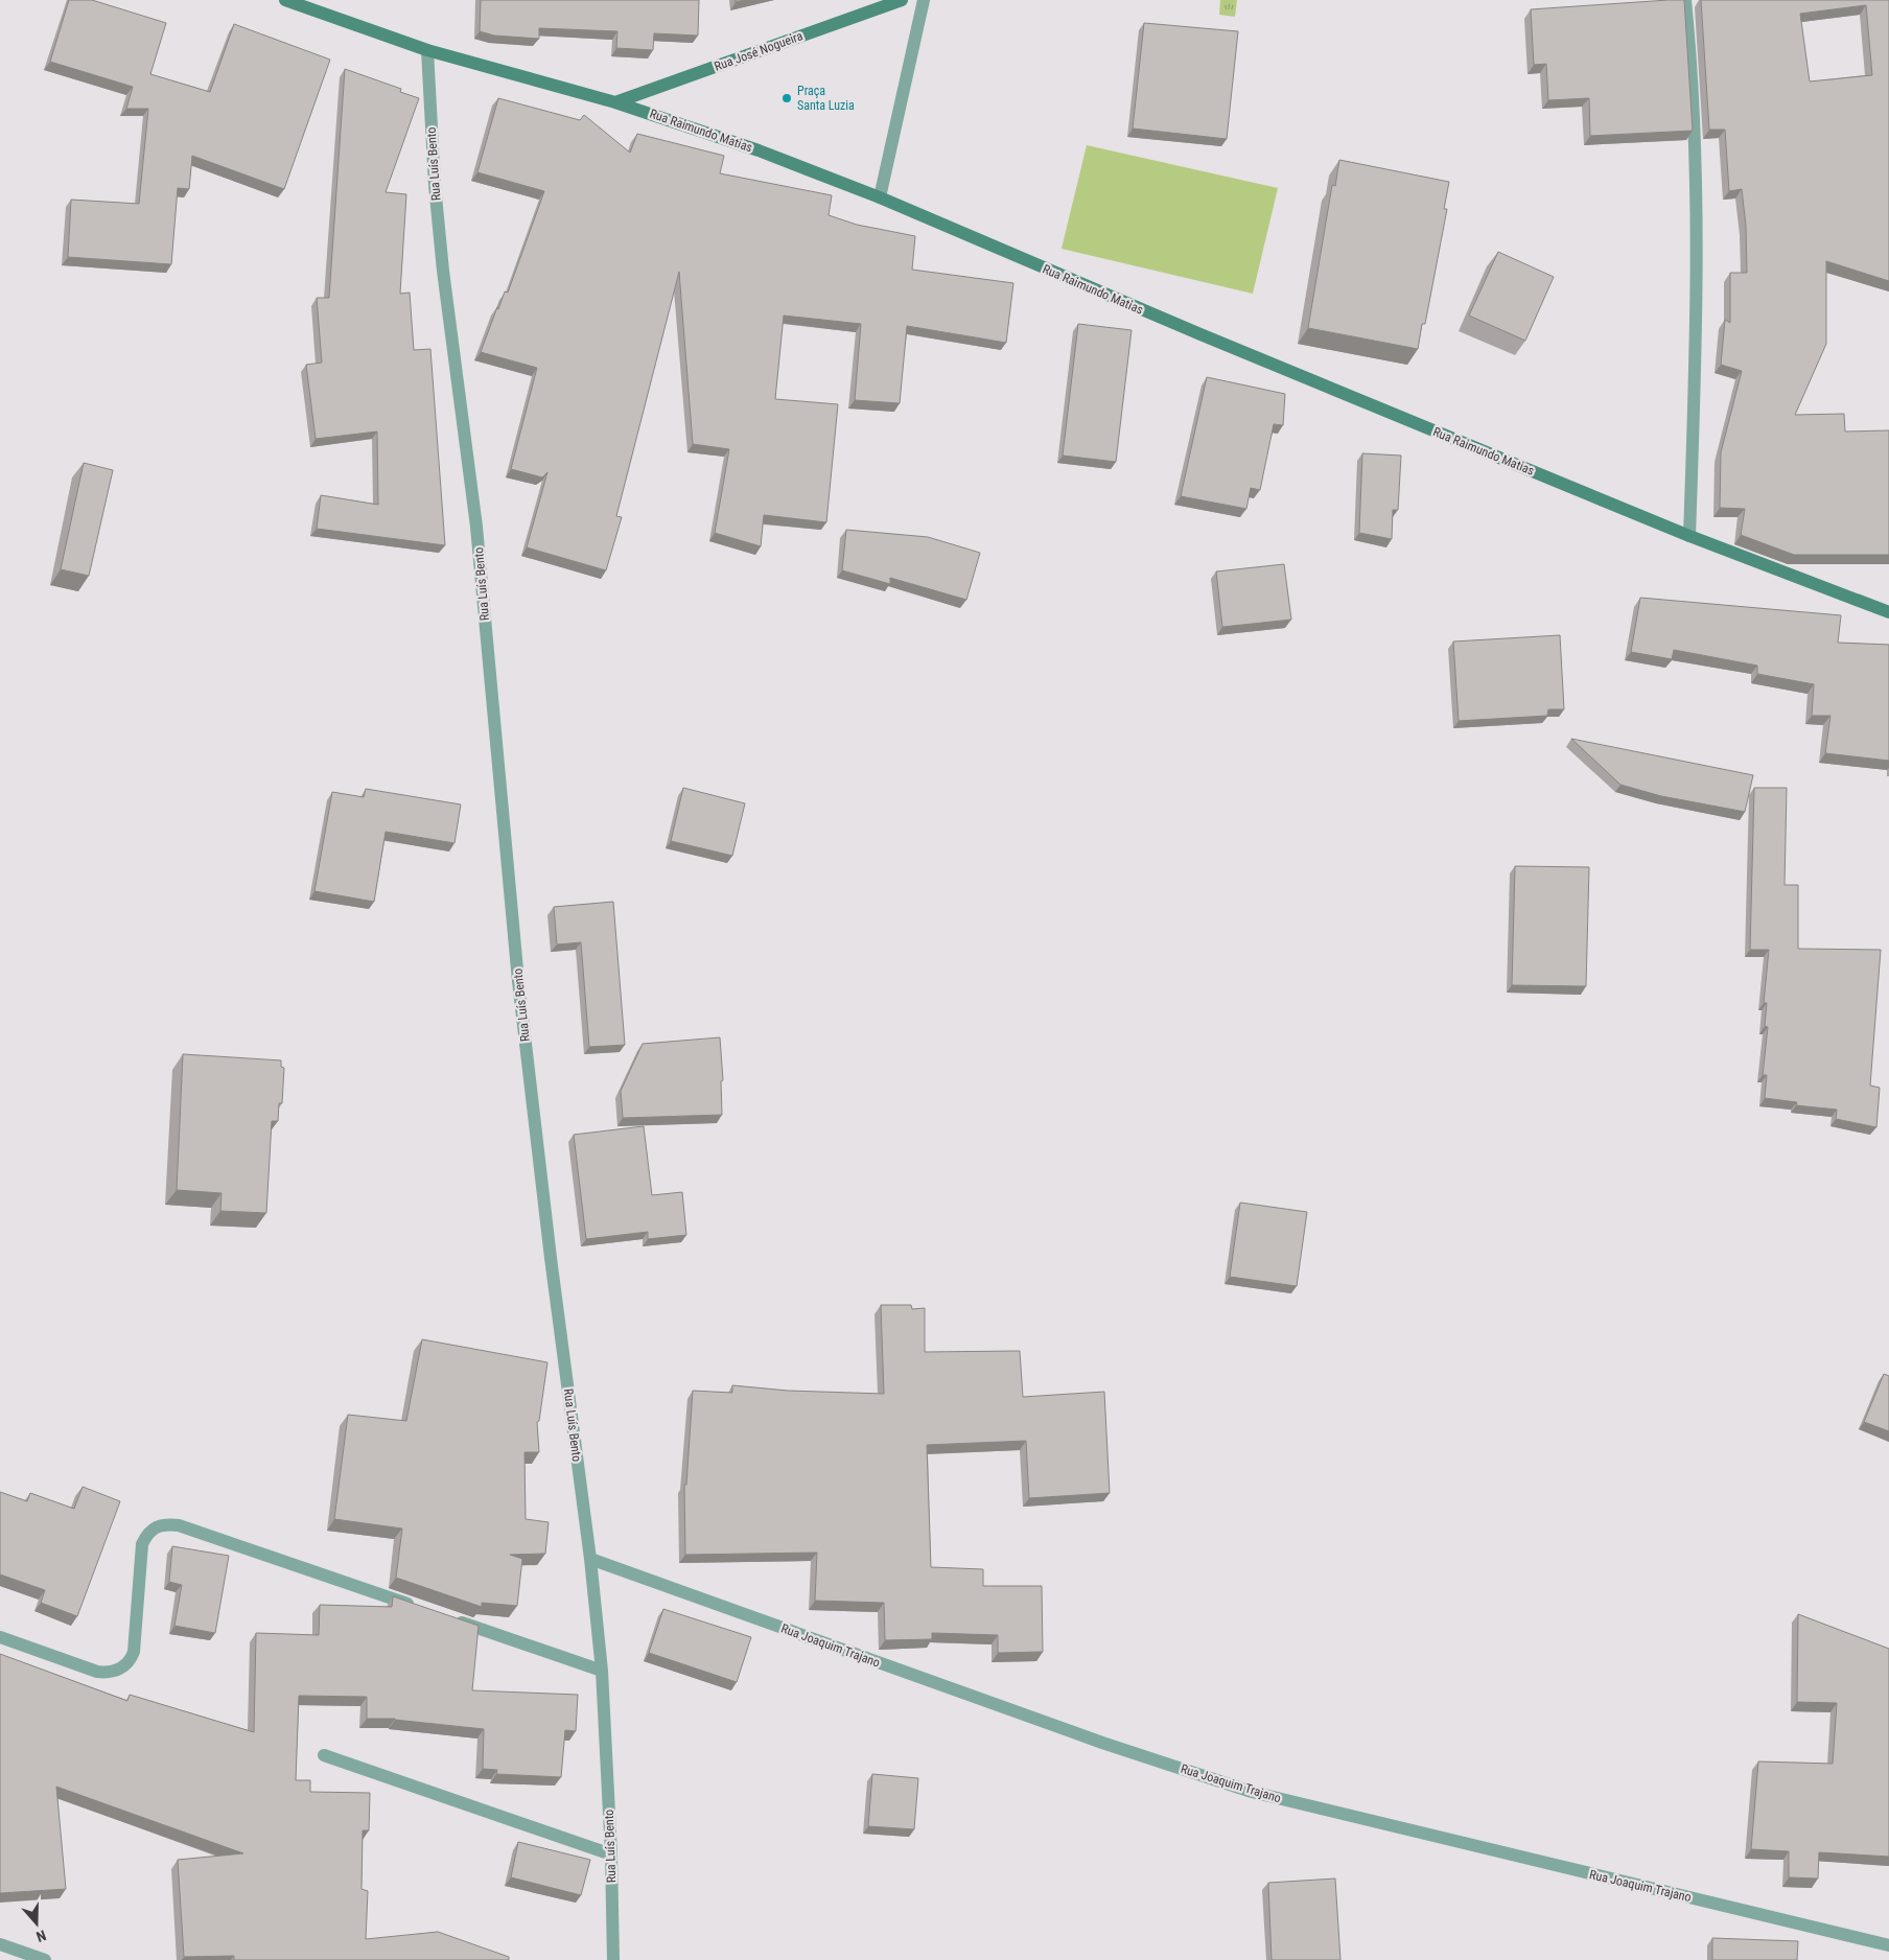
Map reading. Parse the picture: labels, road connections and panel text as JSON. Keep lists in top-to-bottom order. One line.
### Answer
{"streets":{"street":["Rua José Nogueira","Rua Raimundo Matias","Rua Luís Bento","Rua Joaquim Trajano"]},"crossings":[["Rua José Nogueira","Rua Raimundo Matias"],["Rua Raimundo Matias","Rua Luís Bento"],["Rua Luís Bento","Rua Joaquim Trajano"]],"places":["Praça Santa Luzia"],"north":"bottom"}
